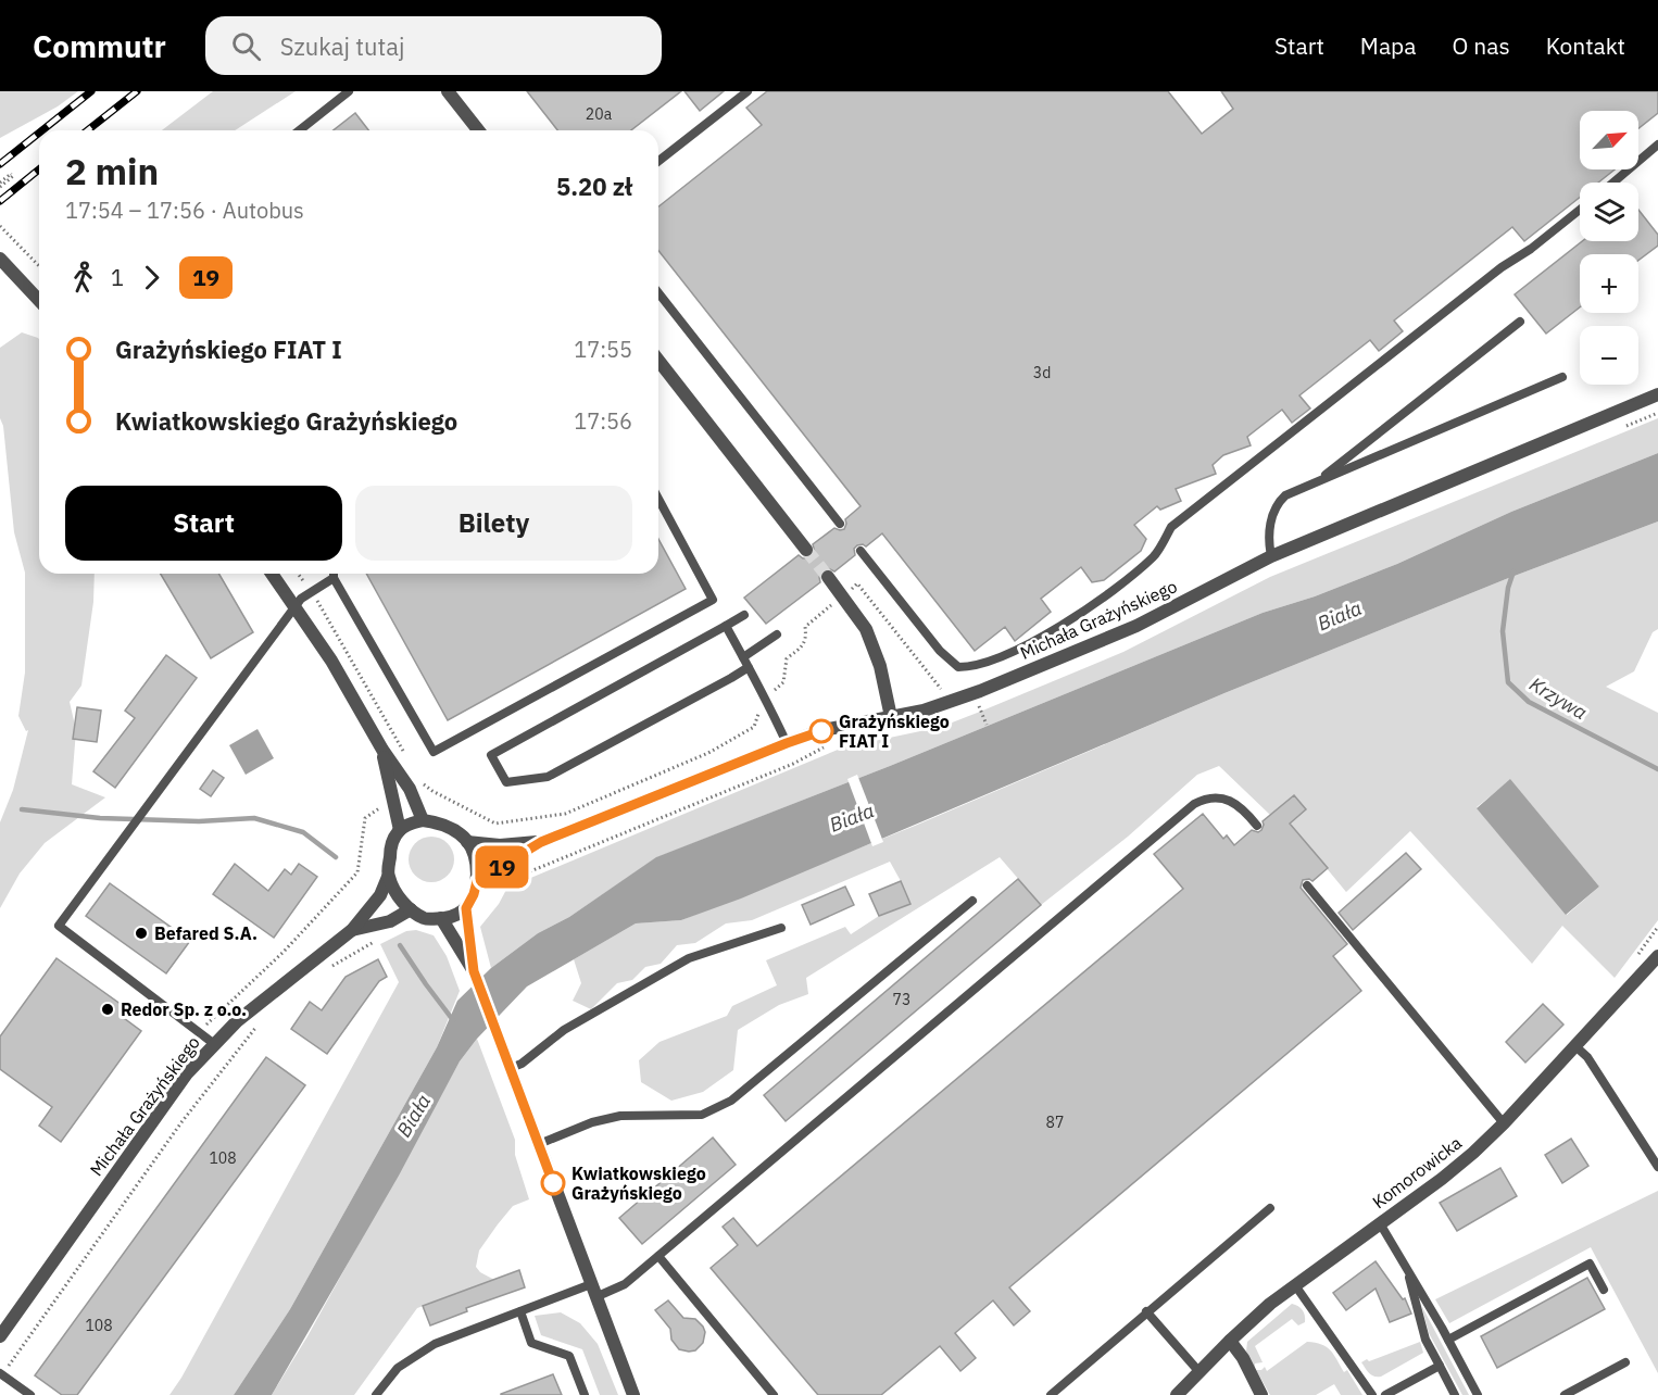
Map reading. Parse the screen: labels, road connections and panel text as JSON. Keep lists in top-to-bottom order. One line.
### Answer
{"streets":{"street":["Michała Grażyńskiego","Komorowicka"]},"water":["Biała","Krzywa"],"places":["Grażyńskiego FIAT I","Befared S.A.","Redor Sp. z o.o.","Kwiatkowskiego Grażyńskiego"],"lines":["bus line 19"],"house_numbers":["20a","3d","73","87","108","108"],"north":"top right","page":{"header":"Commutr","search":"Szukaj tutaj","nav":["Start","Mapa","O nas","Kontakt"],"on_map":"19","map_buttons":["+","−"],"heading":["2 min","17:54 – 17:56 · Autobus","5.20 zł"],"legs":["1","19"],"list":[{"name":"Grażyńskiego FIAT I","value":"17:55"},{"name":"Kwiatkowskiego Grażyńskiego","value":"17:56"}],"buttons":["Start","Bilety"]}}
